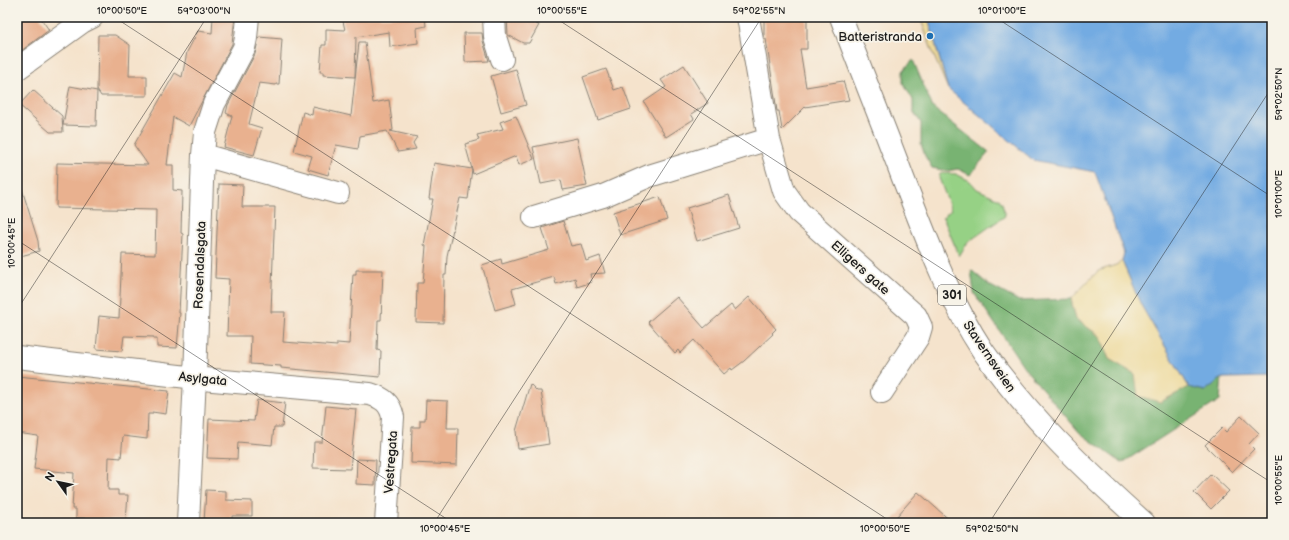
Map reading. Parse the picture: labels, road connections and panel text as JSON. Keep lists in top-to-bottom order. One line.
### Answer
{"streets":{"street":["Rosendalsgata","Elligers gate","301","Stavernsveien","Asylgata","Vestregata"]},"crossings":[["Rosendalsgata","Asylgata"],["Asylgata","Vestregata"]],"places":["Batteristranda"],"north":"top left","coordinates":["10°00'50\"E","59°03'00\"N","10°00'55\"E","59°02'55\"N","10°01'00\"E","59°02'50\"N","10°00'45\"E"]}
